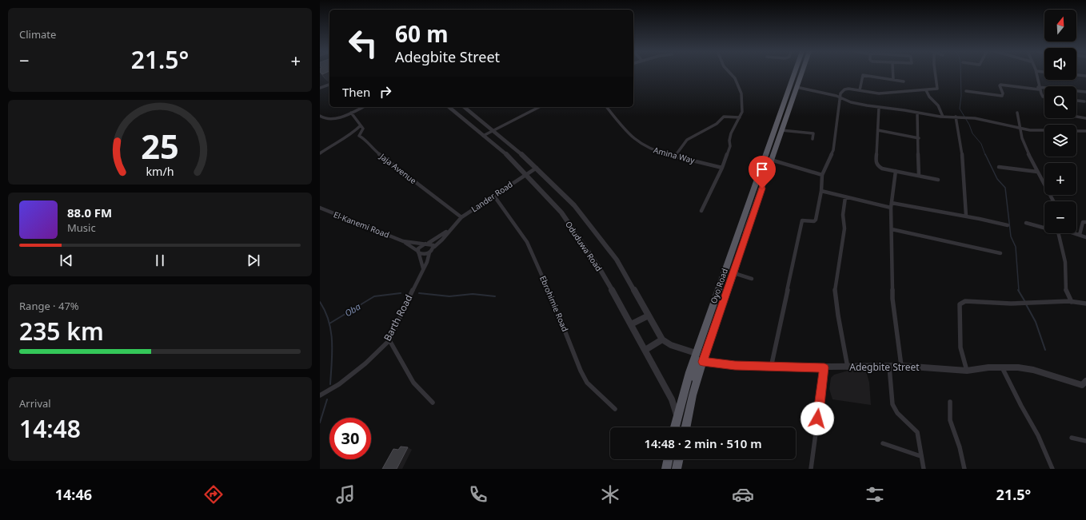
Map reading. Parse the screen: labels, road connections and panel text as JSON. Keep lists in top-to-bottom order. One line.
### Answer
{"streets":{"highway":["Oyo Road"],"street":["Amina Way","Jaja Avenue","Lander Road","El-Kanemi Road","Oduduwa Road","Ebrohimie Road","Barth Road","Adegbite Street"]},"crossings":[["Jaja Avenue","Lander Road"],["Lander Road","El-Kanemi Road"],["Lander Road","Oduduwa Road"],["Lander Road","Ebrohimie Road"],["Lander Road","Barth Road"],["Oduduwa Road","Oyo Road"],["Oyo Road","Adegbite Street"]],"water":["Oba"],"north":"top","page":{"tile":["Climate",["Range · 47%","235 km"],["Arrival","14:48"]],"map_buttons":["+","−"],"turn":["60 m","Adegbite Street"],"heat":["−","21.5°","+"],"then":"Then","song":["88.0 FM","Music"],"limit":"30","trip":"14:48 · 2 min · 510 m","tabs":["14:46","21.5°"],"gauge":["25","km/h"]}}
